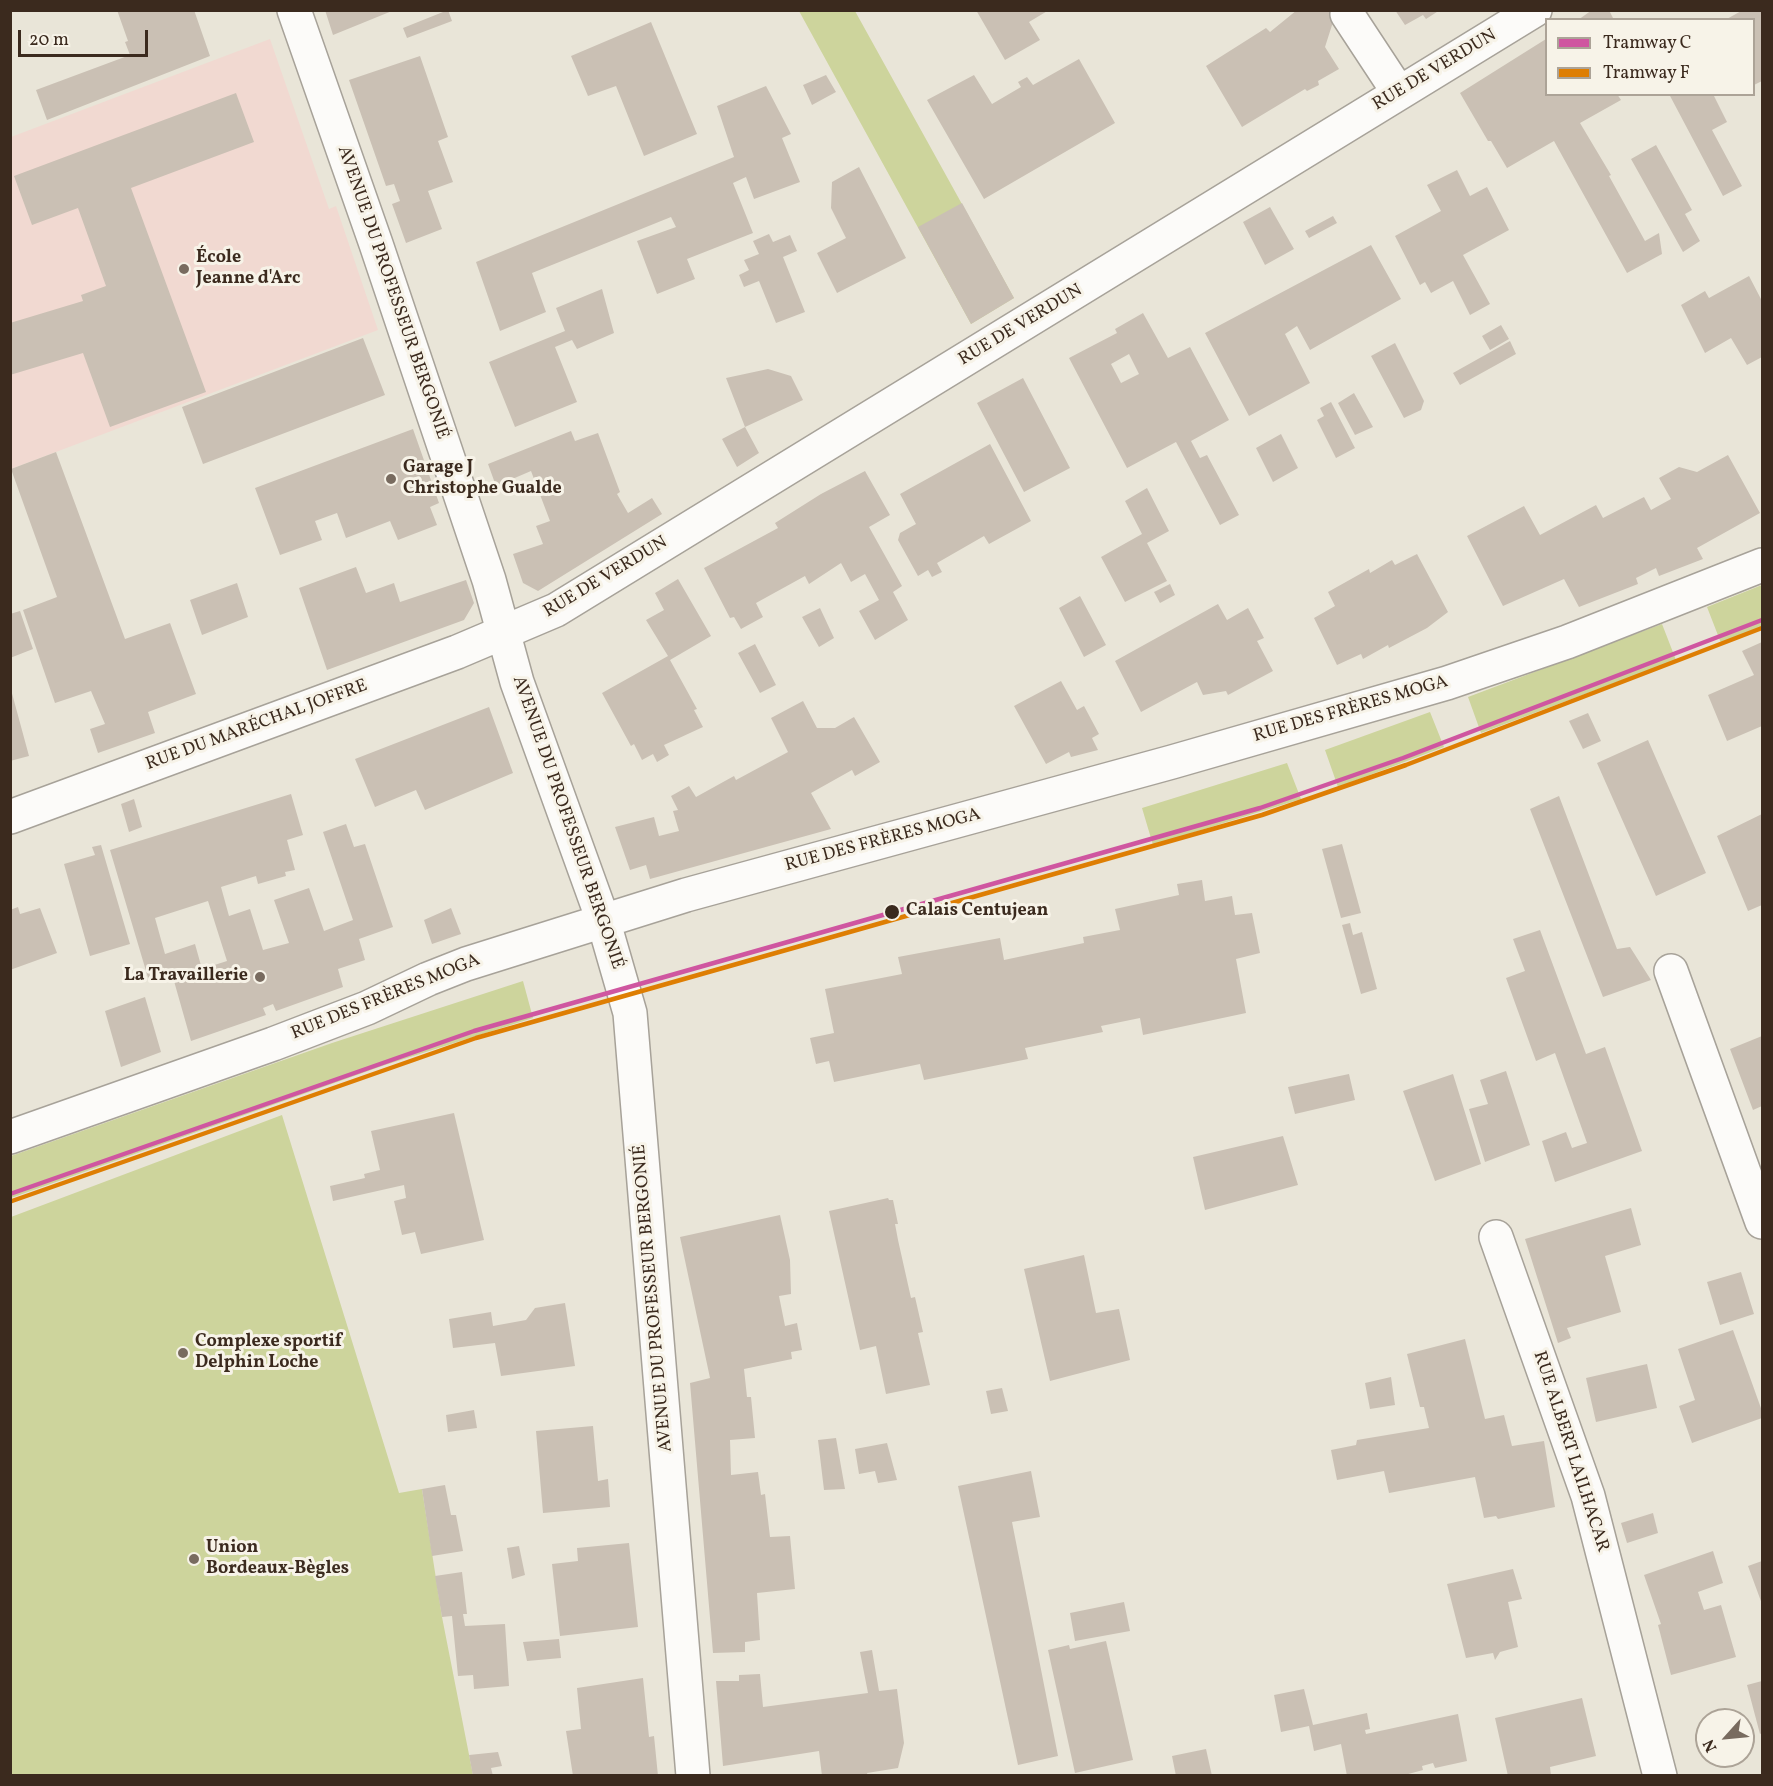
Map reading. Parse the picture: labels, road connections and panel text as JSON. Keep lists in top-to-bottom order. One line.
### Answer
{"streets":{"street":["RUE DE VERDUN","AVENUE DU PROFESSEUR BERGONIÉ","RUE DES FRÈRES MOGA","RUE DU MARÉCHAL JOFFRE","RUE ALBERT LAILHACAR"]},"crossings":[["RUE DE VERDUN","AVENUE DU PROFESSEUR BERGONIÉ"],["RUE DE VERDUN","RUE DU MARÉCHAL JOFFRE"],["AVENUE DU PROFESSEUR BERGONIÉ","RUE DES FRÈRES MOGA"],["AVENUE DU PROFESSEUR BERGONIÉ","RUE DU MARÉCHAL JOFFRE"]],"places":["École Jeanne d'Arc","Garage J Christophe Gualde","Calais Centujean","La Travaillerie","Complexe sportif Delphin Loche","Union Bordeaux-Bègles"],"lines":["tram line C","tram line F"],"legend":["Tramway C","Tramway F"],"scale_bar":"20 m","north":"bottom left"}
